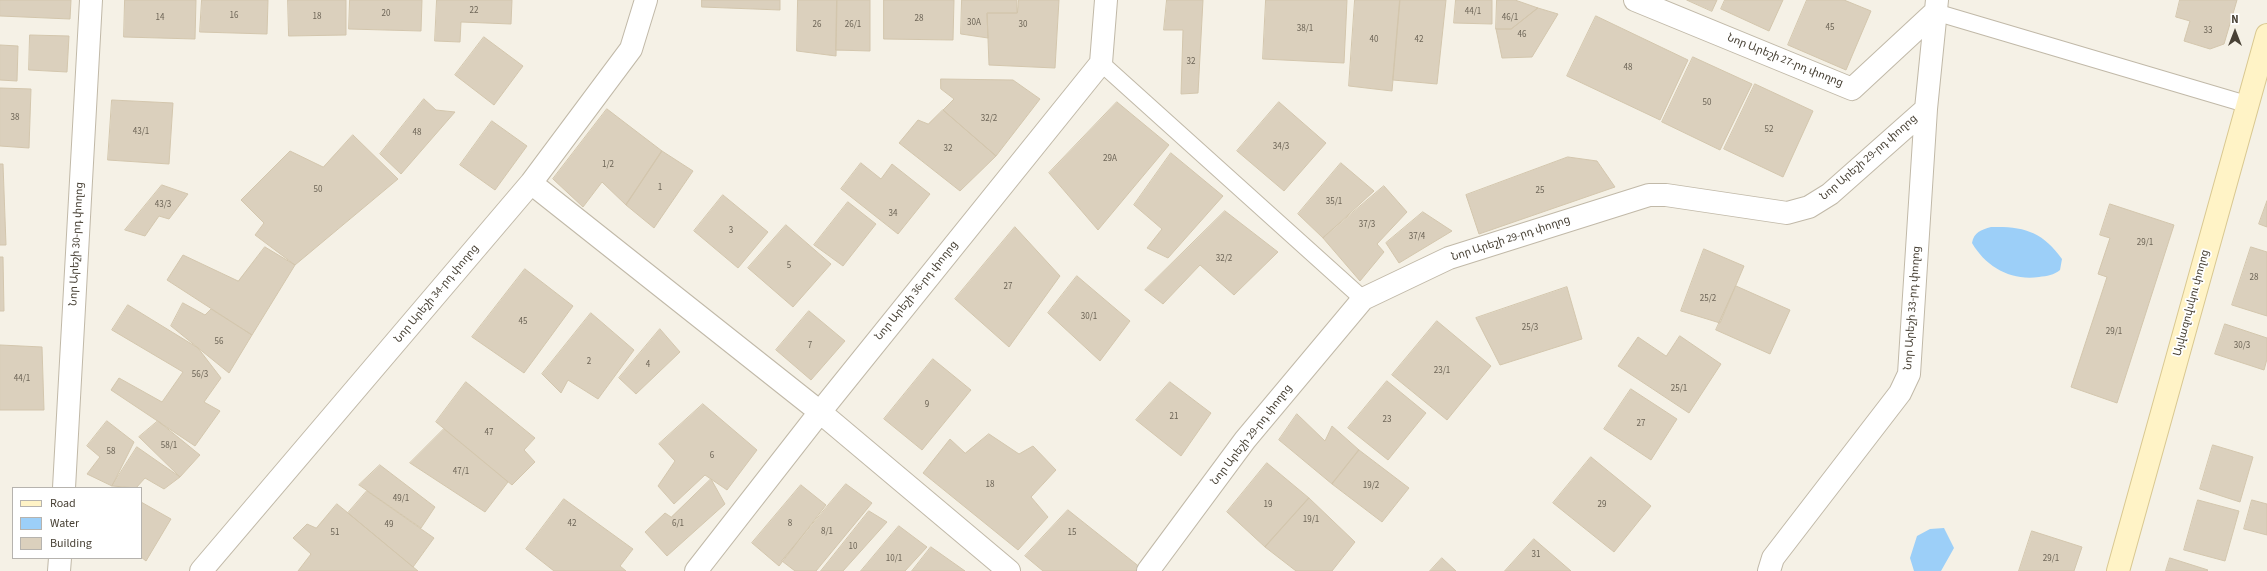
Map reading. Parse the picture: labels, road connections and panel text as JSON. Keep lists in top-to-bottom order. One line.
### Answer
{"streets":{"main road":["Այվազովսկու փողոց"],"street":["Նոր Արեշի 27-րդ փողոց","Նոր Արեշի 29-րդ փողոց","Նոր Արեշի 30-րդ փողոց","Նոր Արեշի 36-րդ փողոց","Նոր Արեշի 34-րդ փողոց","Նոր Արեշի 33-րդ փողոց"]},"crossings":[["Նոր Արեշի 27-րդ փողոց","Նոր Արեշի 33-րդ փողոց"],["Նոր Արեշի 29-րդ փողոց","Նոր Արեշի 33-րդ փողոց"]],"house_numbers":["22","44/1","20","16","18","14","46/1","28","30A","26","26/1","30","45","38/1","33","46","40","42","32","48","50","38","32/2","52","43/1","48","34/3","32","29A","1/2","1","50","25","35/1","43/3","34","37/3","3","37/4","29/1","32/2","5","28","27","25/2","30/1","45","25/3","29/1","56","7","30/3","2","4","23/1","56/3","44/1","25/1","9","21","23","27","47","58/1","58","6","47/1","18","19/2","49/1","19","29","19/1","42","6/1","8","49","8/1","51","15","10","31","10/1","29/1"],"legend":["Road","Water","Building"],"north":"top"}
